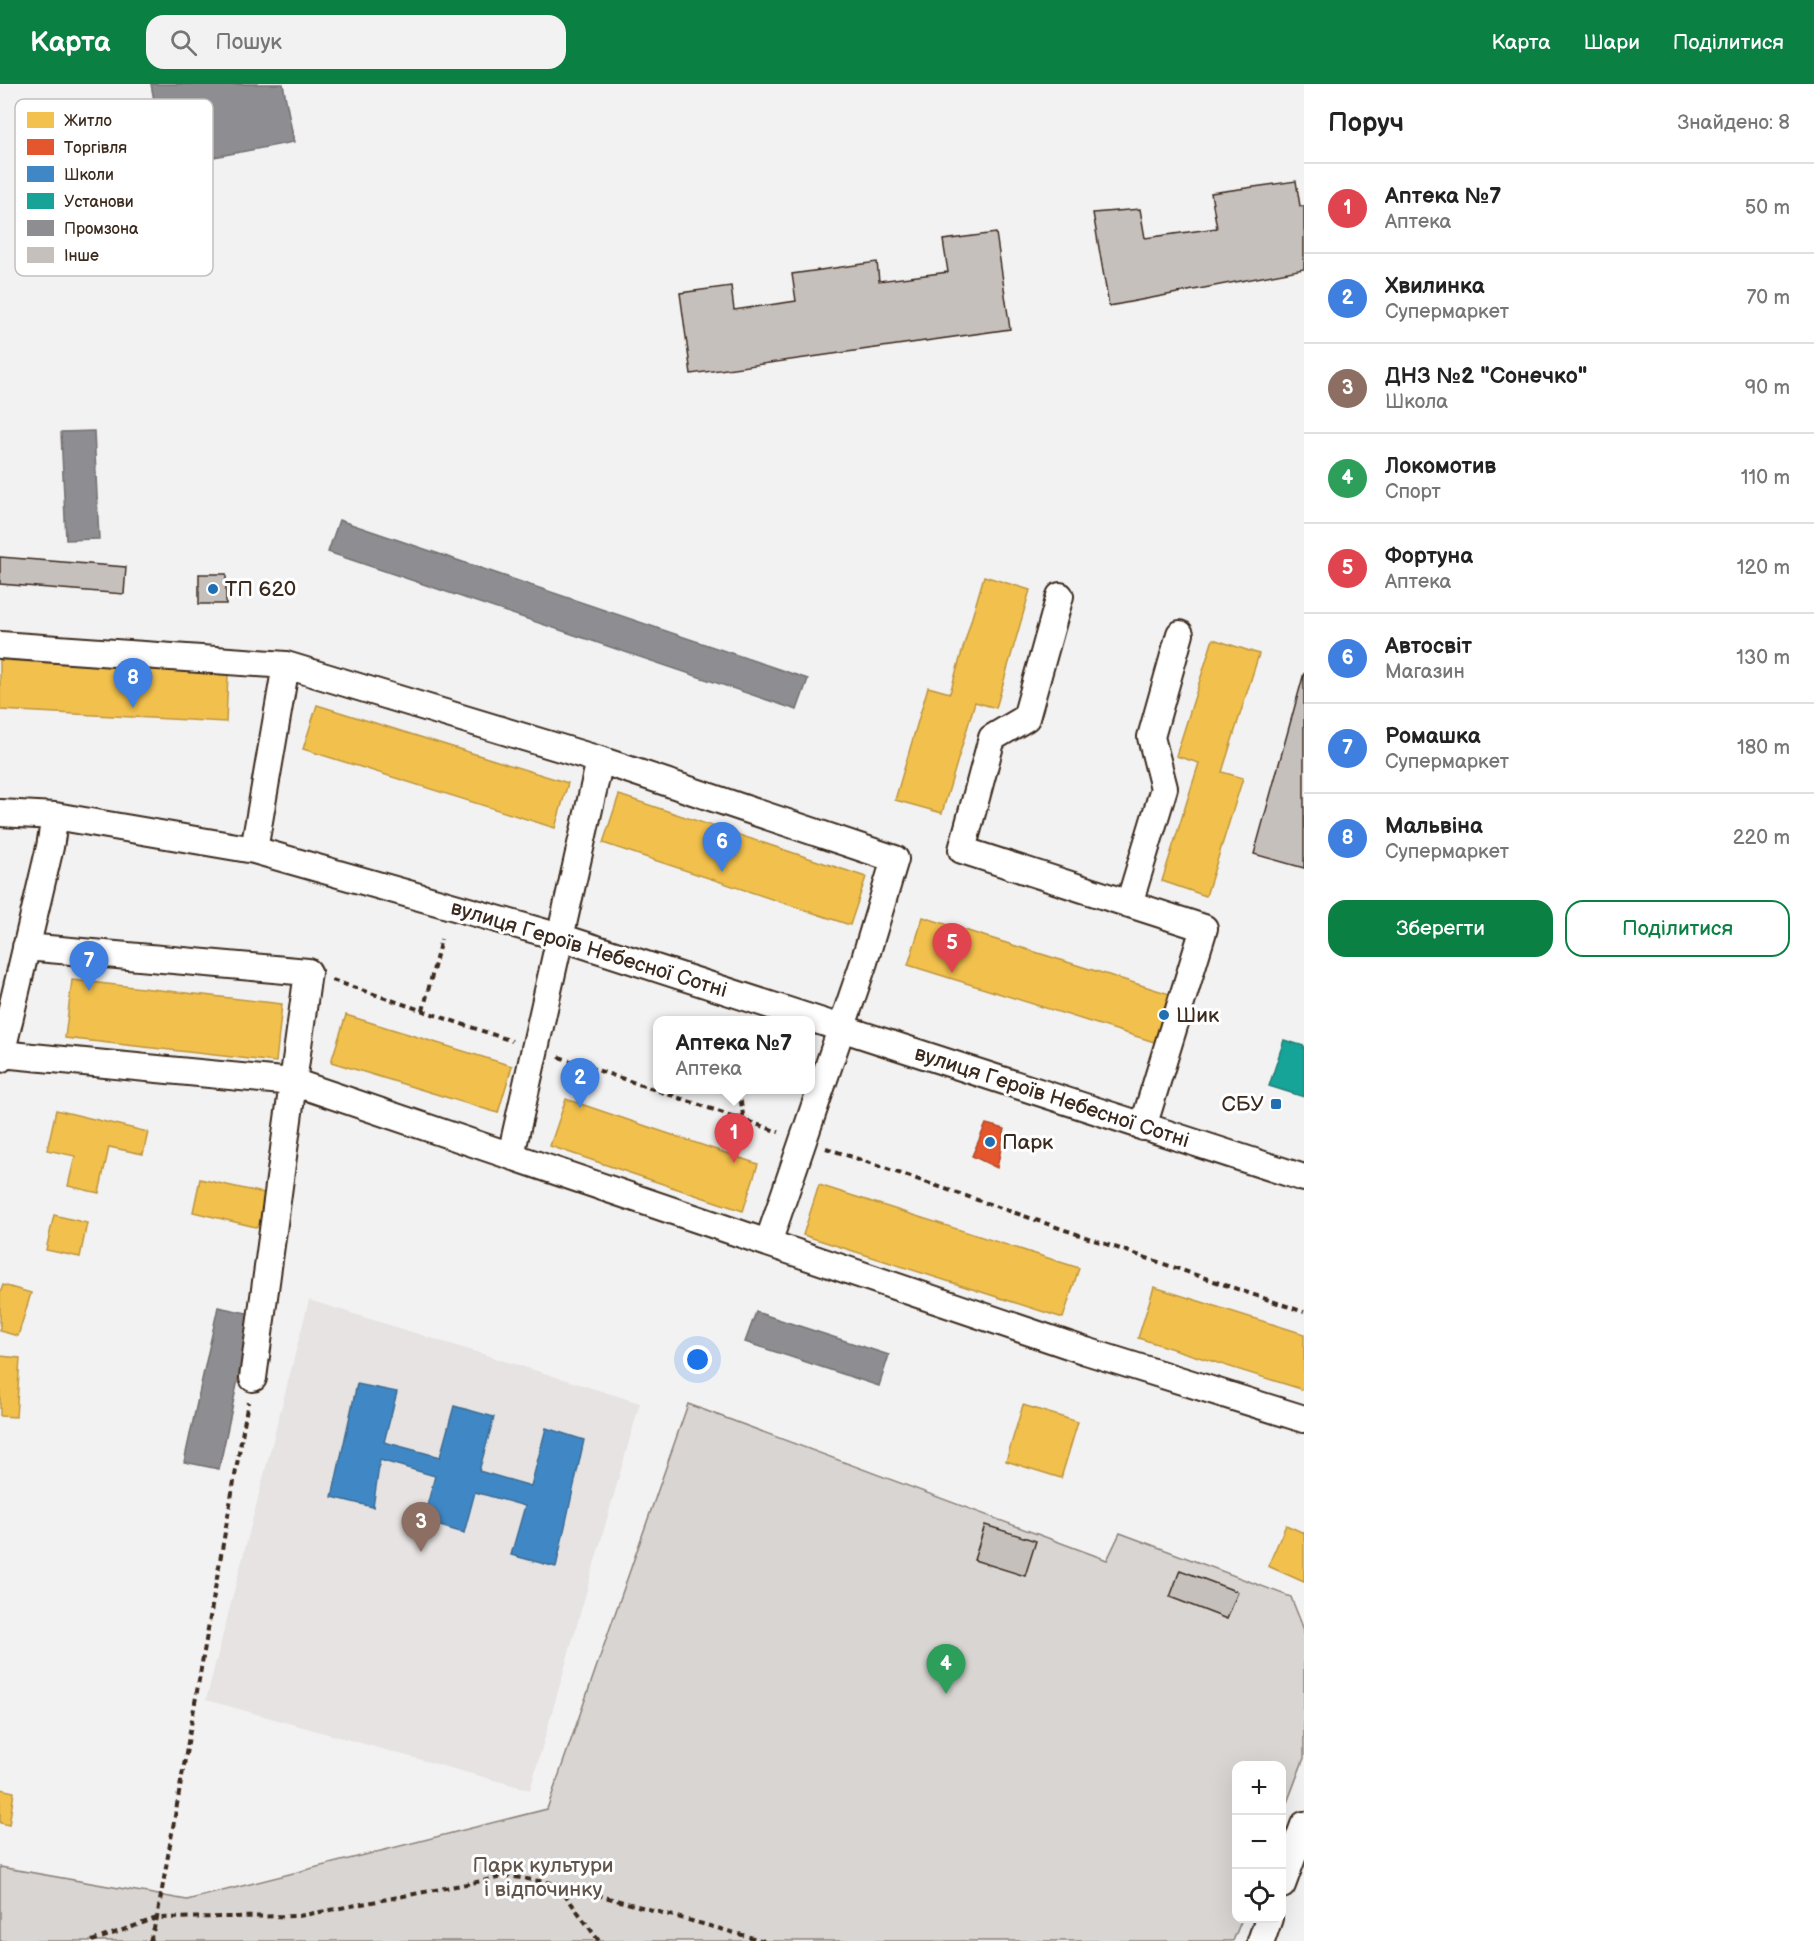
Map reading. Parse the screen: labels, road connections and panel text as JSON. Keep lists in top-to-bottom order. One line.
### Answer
{"streets":{"street":["вулиця Героїв Небесної Сотні"]},"parks":["Парк культури і відпочинку"],"places":{"other":["ТП 620","Шик","Парк"],"transit":["СБУ"]},"legend":["Житло","Торгівля","Школи","Установи","Промзона","Інше"],"page":{"header":"Карта","search":"Пошук","nav":["Карта","Шари","Поділитися"],"heading":["Поруч","Знайдено: 8"],"list":[{"mark":"1","name":"Аптека №7","note":"Аптека","value":"50 m"},{"mark":"2","name":"Хвилинка","note":"Супермаркет","value":"70 m"},{"mark":"3","name":"ДНЗ №2 \"Сонечко\"","note":"Школа","value":"90 m"},{"mark":"4","name":"Локомотив","note":"Спорт","value":"110 m"},{"mark":"5","name":"Фортуна","note":"Аптека","value":"120 m"},{"mark":"6","name":"Автосвіт","note":"Магазин","value":"130 m"},{"mark":"7","name":"Ромашка","note":"Супермаркет","value":"180 m"},{"mark":"8","name":"Мальвіна","note":"Супермаркет","value":"220 m"}],"pins":["8","6","5","7","2","1","3","4"],"buttons":["Зберегти","Поділитися"],"popup":["Аптека №7","Аптека"],"map_buttons":["+","−"]}}
